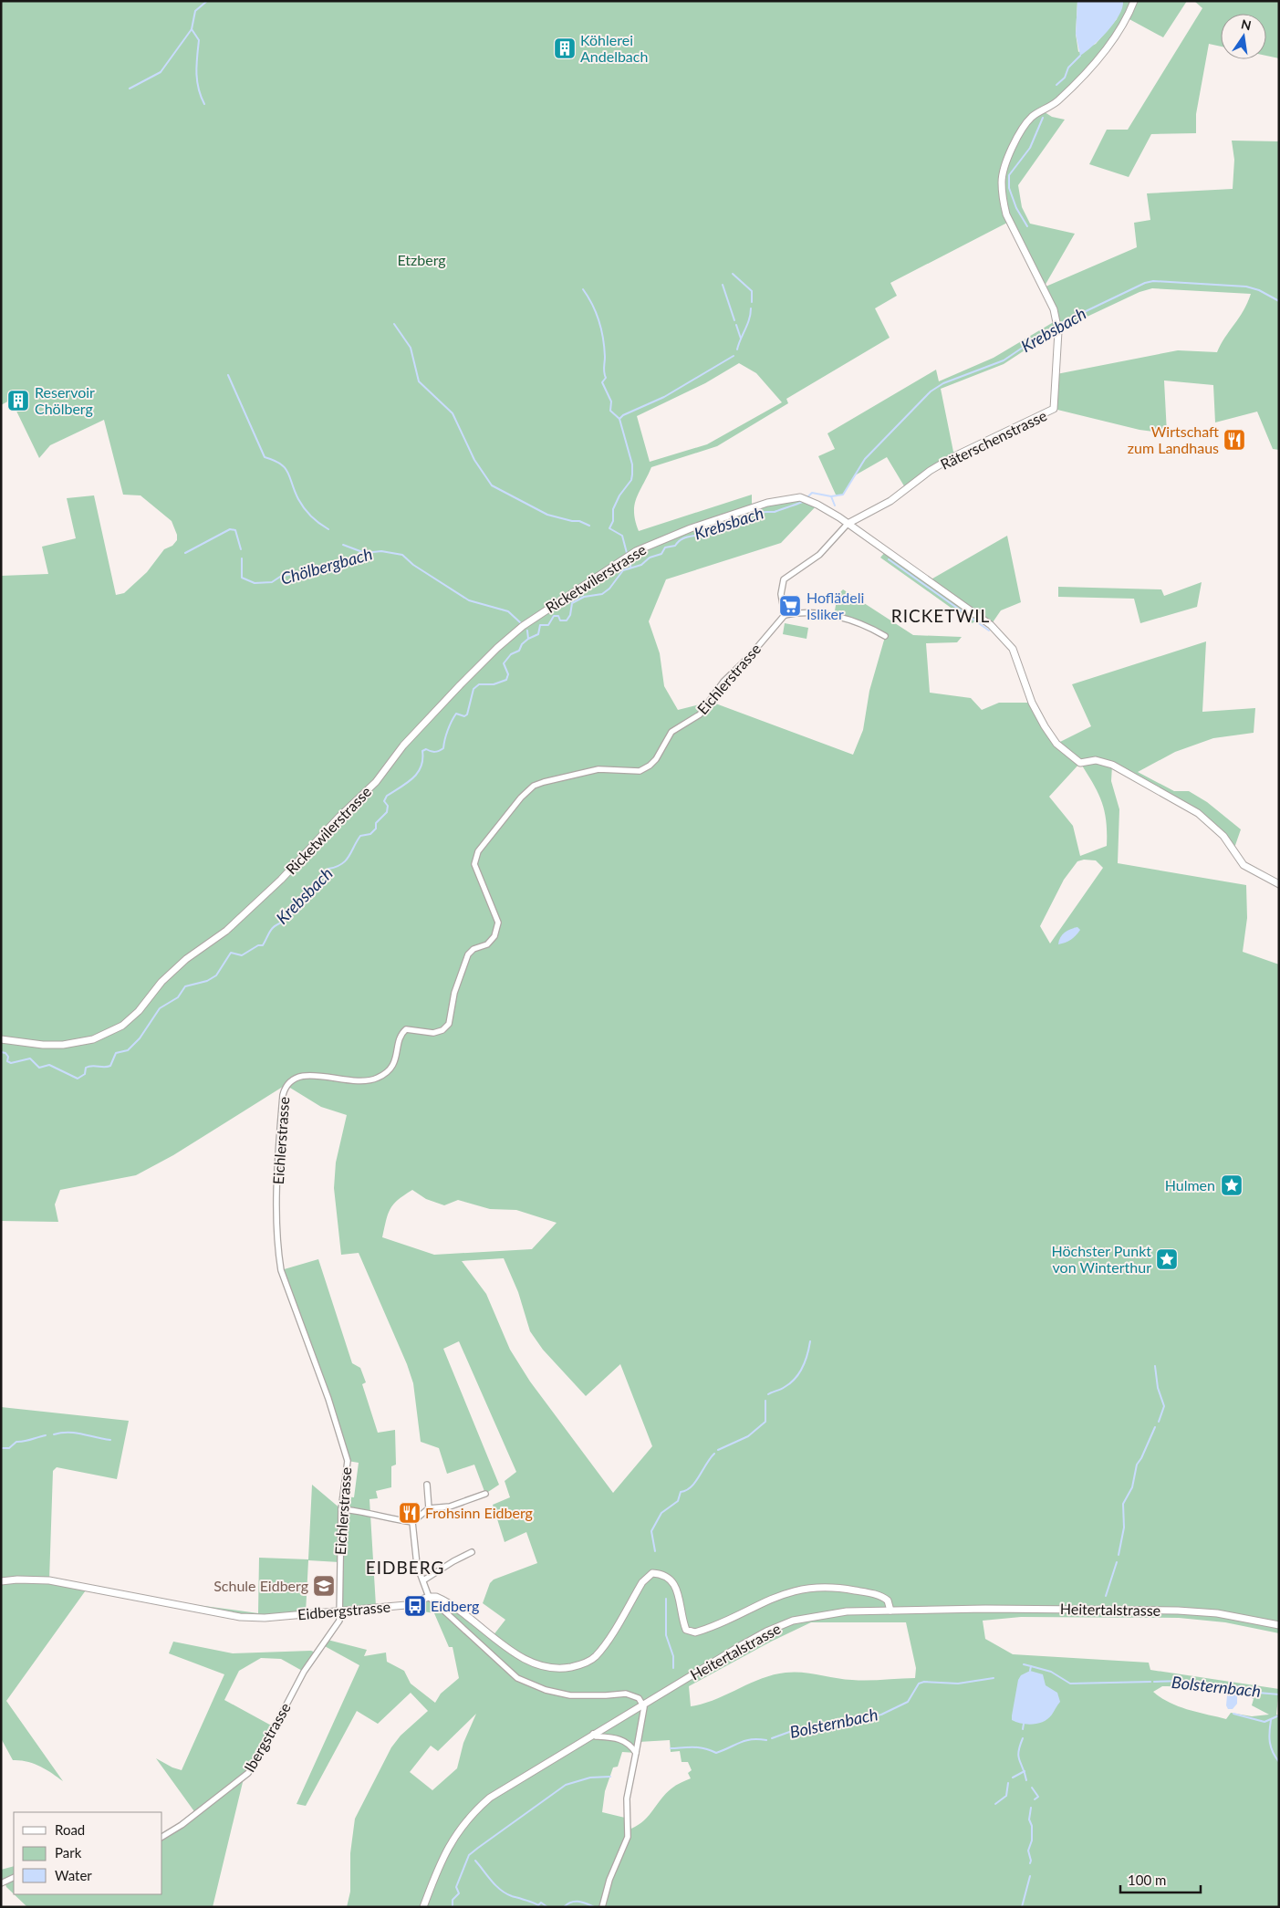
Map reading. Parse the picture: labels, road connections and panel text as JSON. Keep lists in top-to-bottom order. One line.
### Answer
{"streets":{"street":["Räterschenstrasse","Ricketwilerstrasse","Eichlerstrasse","Heitertalstrasse","Eidbergstrasse","Ibergstrasse"]},"crossings":[["Räterschenstrasse","Ricketwilerstrasse"],["Eichlerstrasse","Eidbergstrasse"],["Eichlerstrasse","Ibergstrasse"],["Eidbergstrasse","Ibergstrasse"]],"districts":["RICKETWIL","EIDBERG"],"water":["Krebsbach","Chölbergbach","Bolsternbach"],"parks":["Etzberg"],"places":{"building":["Köhlerei Andelbach","Reservoir Chölberg"],"restaurant":["Wirtschaft zum Landhaus","Frohsinn Eidberg"],"supermarket":["Hoflädeli Isliker"],"place":["Hulmen","Höchster Punkt von Winterthur"],"school or university":["Schule Eidberg"],"bus stop":["Eidberg"]},"legend":["Road","Park","Water"],"scale_bar":"100 m","north":"top"}
